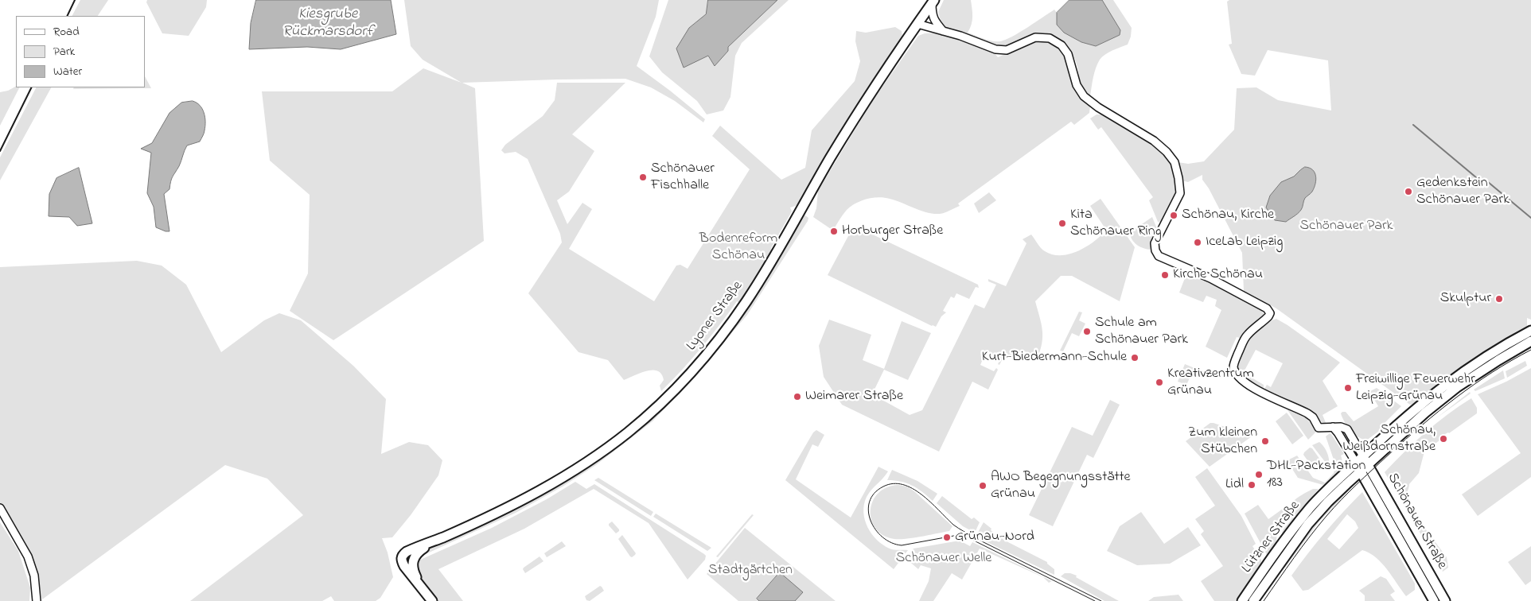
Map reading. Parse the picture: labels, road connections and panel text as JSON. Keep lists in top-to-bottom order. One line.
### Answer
{"streets":{"main road":["Lyoner Straße","Schönauer Straße","Lützner Straße"]},"crossings":[["Schönauer Straße","Lützner Straße"]],"water":["Kiesgrube Rückmarsdorf"],"parks":["Schönauer Park","Bodenreform Schönau","Schönauer Welle","Stadtgärtchen"],"places":["Schönauer Fischhalle","Gedenkstein Schönauer Park","Schönau, Kirche","Kita Schönauer Ring","Horburger Straße","IceLab Leipzig","Kirche Schönau","Skulptur","Schule am Schönauer Park","Kurt-Biedermann-Schule","Kreativzentrum Grünau","Freiwillige Feuerwehr Leipzig-Grünau","Weimarer Straße","Schönau, Weißdornstraße","Zum kleinen Stübchen","DHL-Packstation 183","Lidl","AWO Begegnungsstätte Grünau","Grünau-Nord"],"legend":["Road","Park","Water"]}
